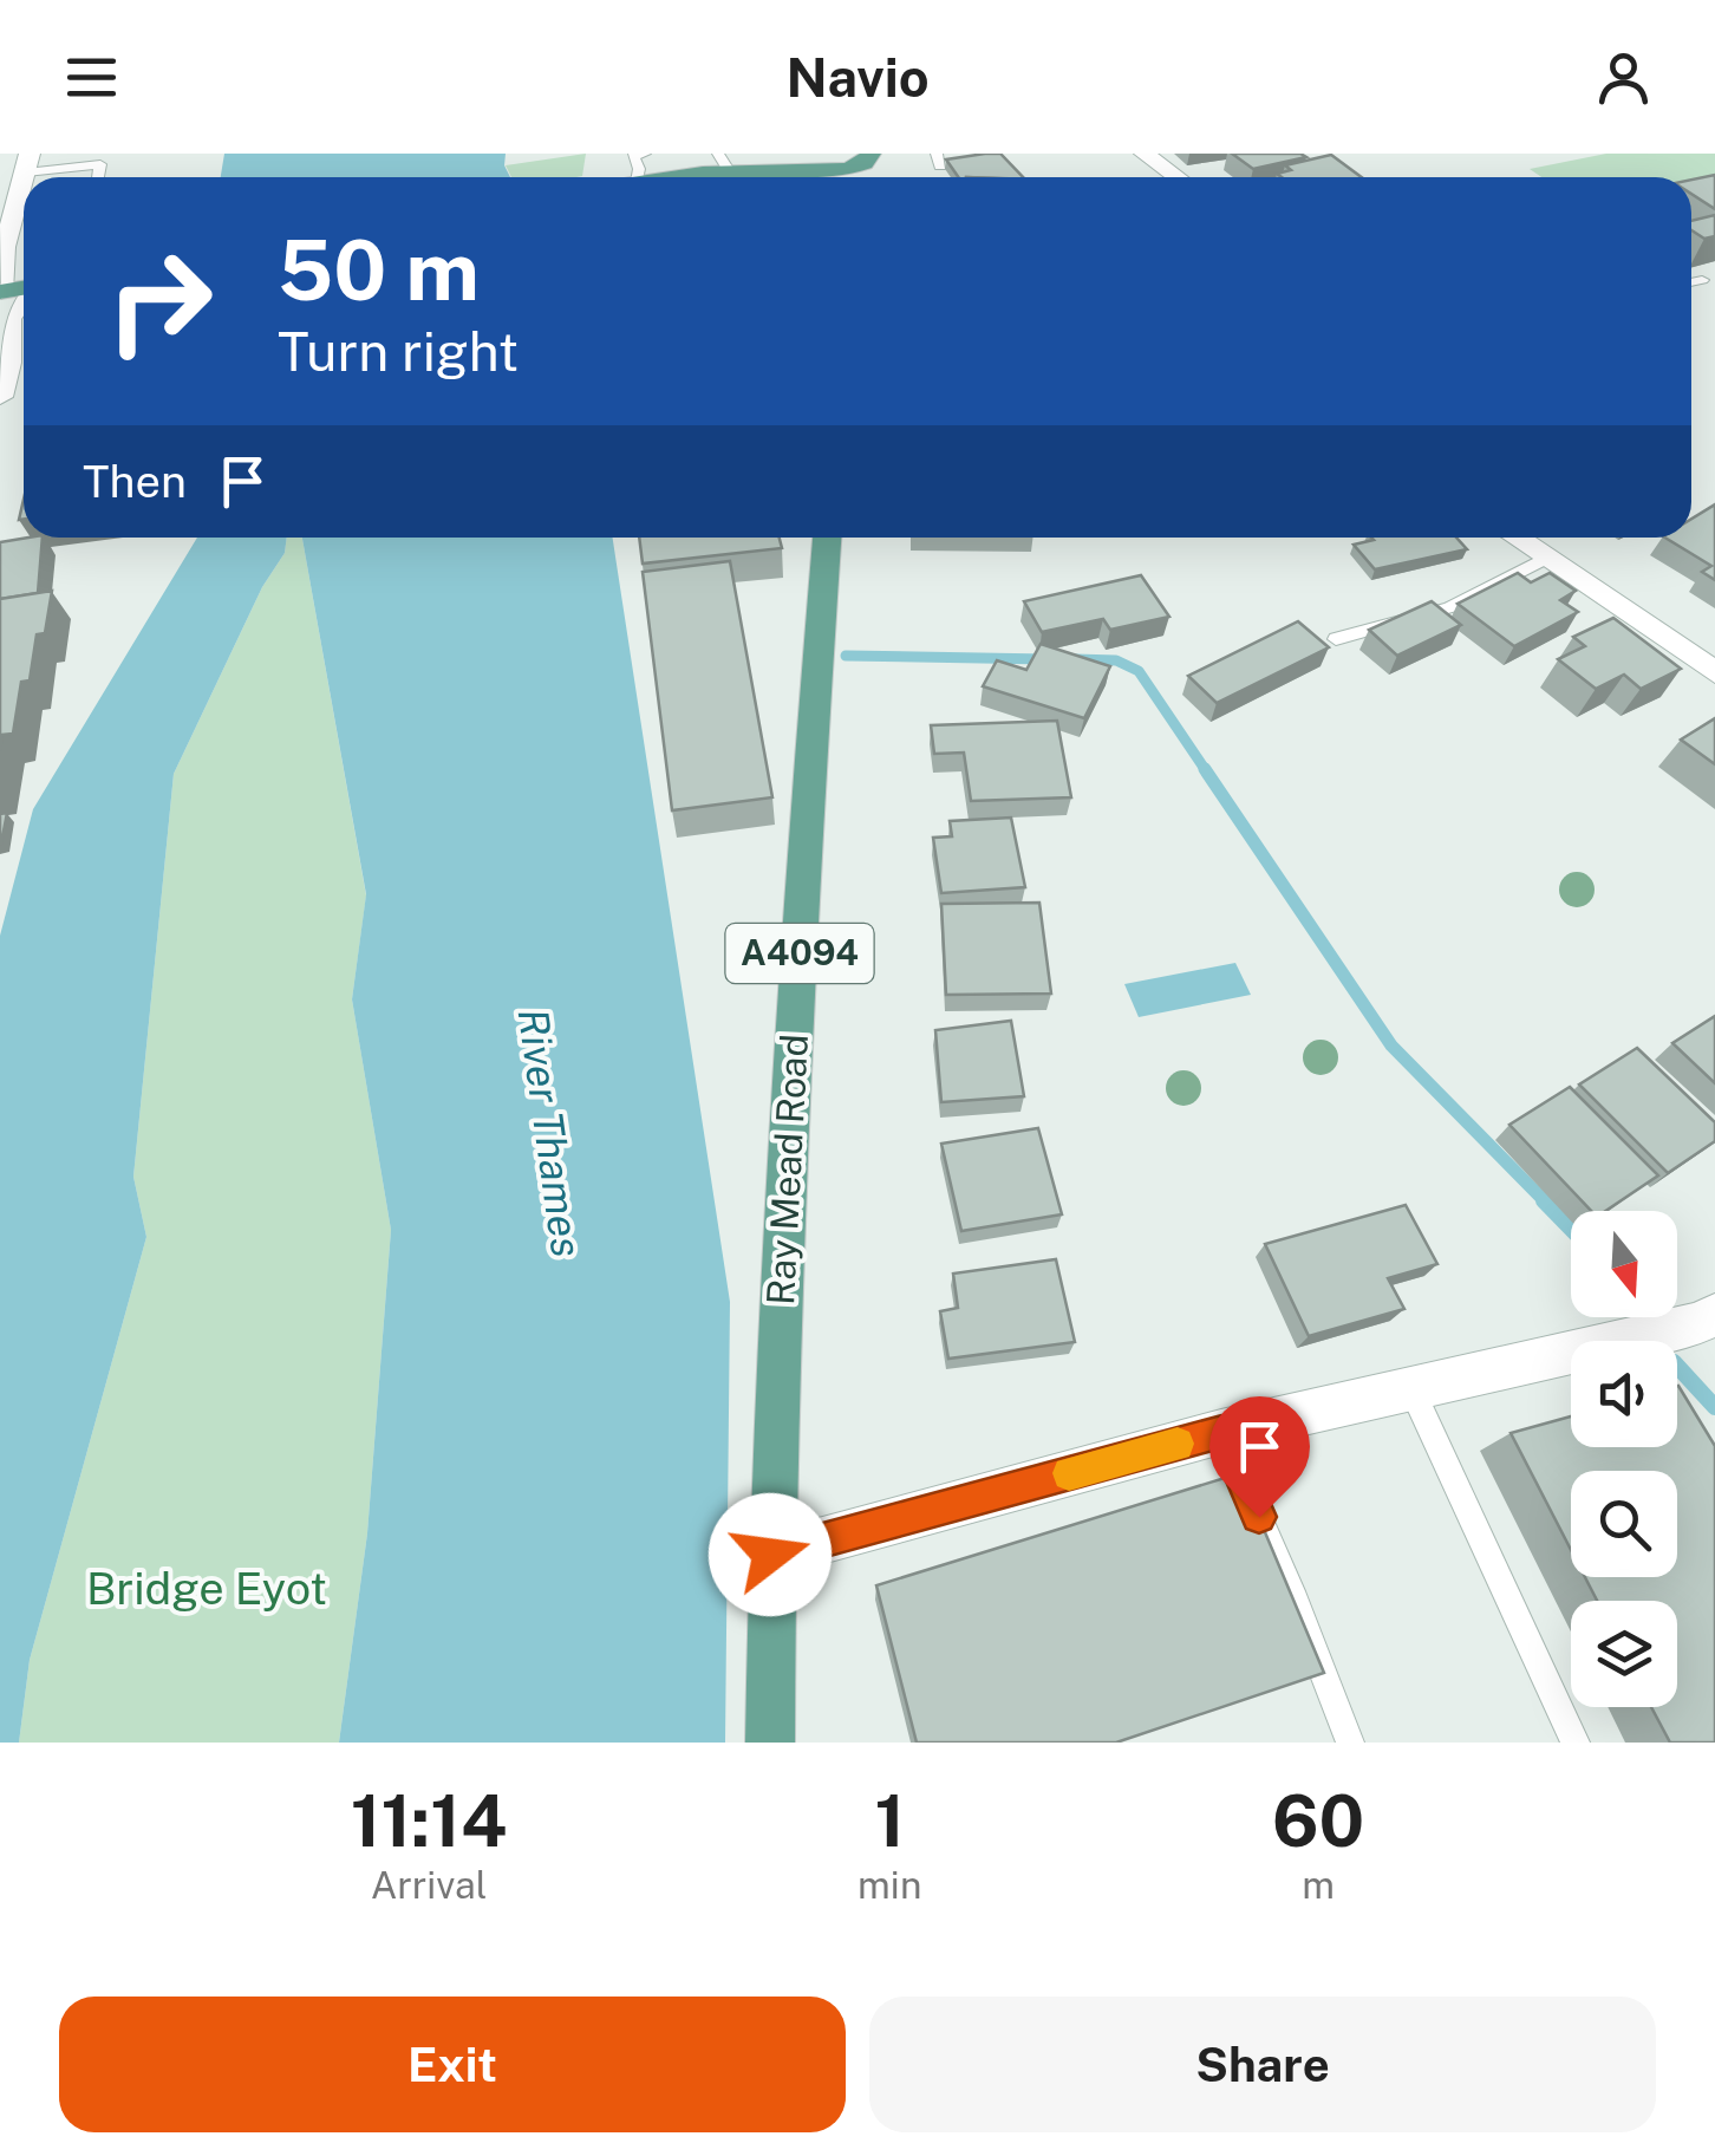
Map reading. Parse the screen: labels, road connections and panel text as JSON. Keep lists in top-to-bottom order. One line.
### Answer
{"streets":{"main road":["A4094","Ray Mead Road"]},"water":["River Thames"],"parks":["Bridge Eyot"],"north":"bottom","page":{"header":"Navio","turn":["50 m","Turn right"],"then":"Then","eta":["11:14","Arrival","1","min","60","m"],"buttons":["Exit","Share"]}}
